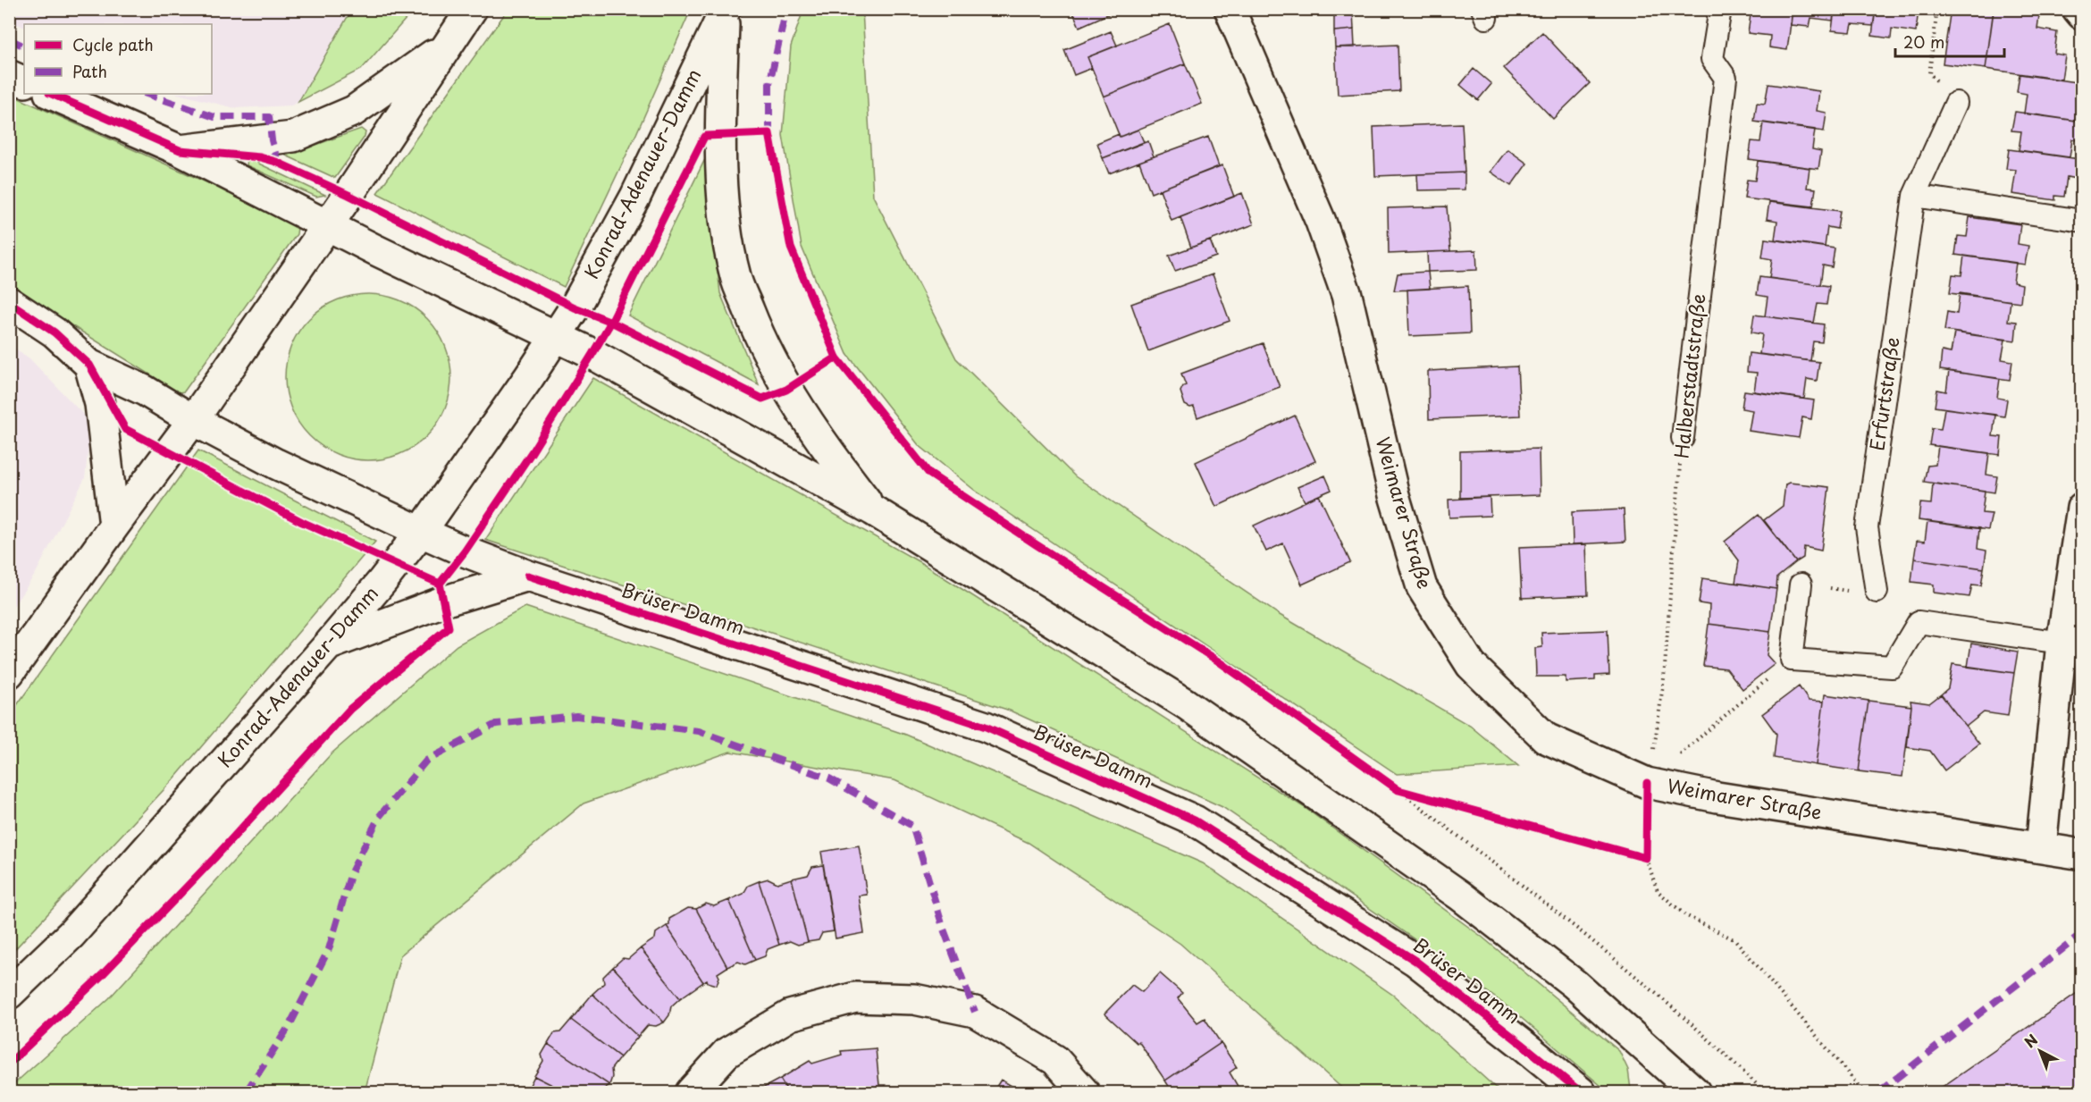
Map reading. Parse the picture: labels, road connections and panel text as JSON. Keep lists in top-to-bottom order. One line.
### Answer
{"streets":{"street":["Konrad-Adenauer-Damm","Weimarer Straße","Brüser Damm"],"lane":["Halberstadtstraße","Erfurtstraße"]},"crossings":[["Konrad-Adenauer-Damm","Brüser Damm"]],"legend":["Cycle path","Path"],"scale_bar":"20 m","north":"top left"}
